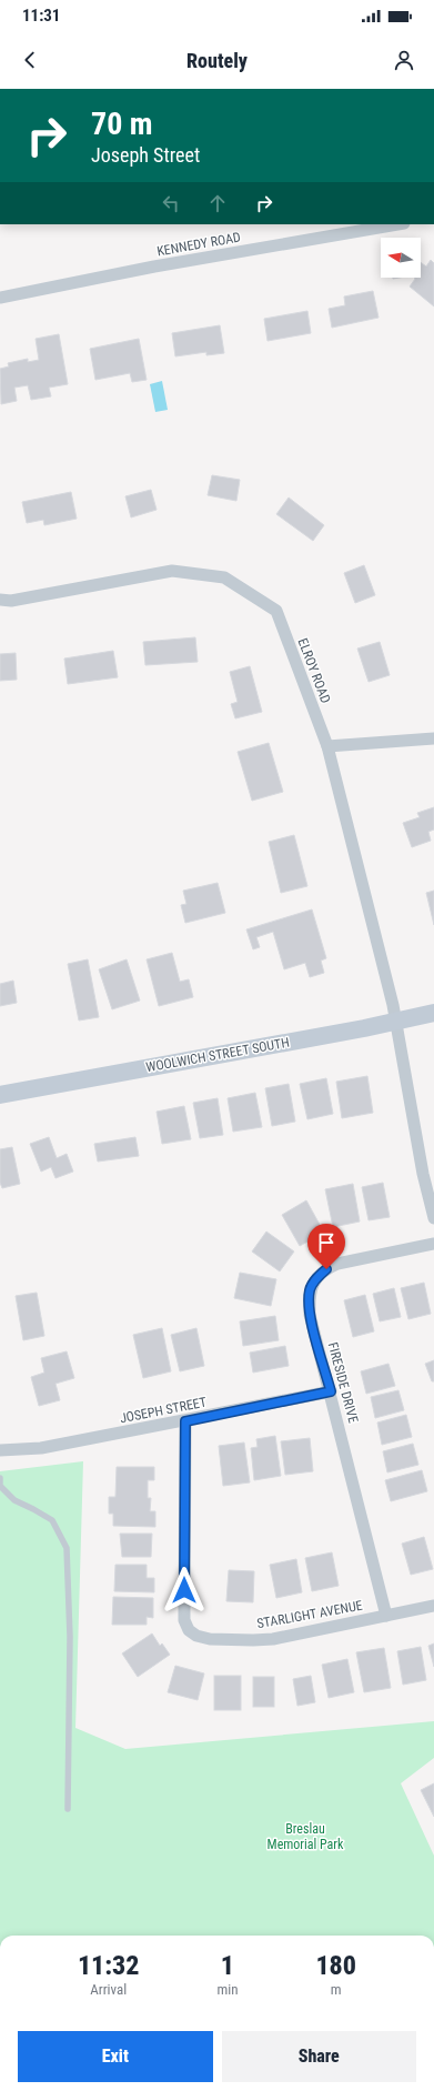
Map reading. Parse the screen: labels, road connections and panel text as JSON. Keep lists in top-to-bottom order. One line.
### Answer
{"streets":{"street":["KENNEDY ROAD","ELROY ROAD","WOOLWICH STREET SOUTH","FIRESIDE DRIVE","JOSEPH STREET","STARLIGHT AVENUE"]},"crossings":[["ELROY ROAD","WOOLWICH STREET SOUTH"],["FIRESIDE DRIVE","JOSEPH STREET"],["FIRESIDE DRIVE","STARLIGHT AVENUE"],["JOSEPH STREET","STARLIGHT AVENUE"]],"parks":["Breslau Memorial Park"],"north":"left","page":{"status":"11:31","header":"Routely","turn":["70 m","Joseph Street"],"eta":["11:32","Arrival","1","min","180","m"],"buttons":["Exit","Share"]}}
